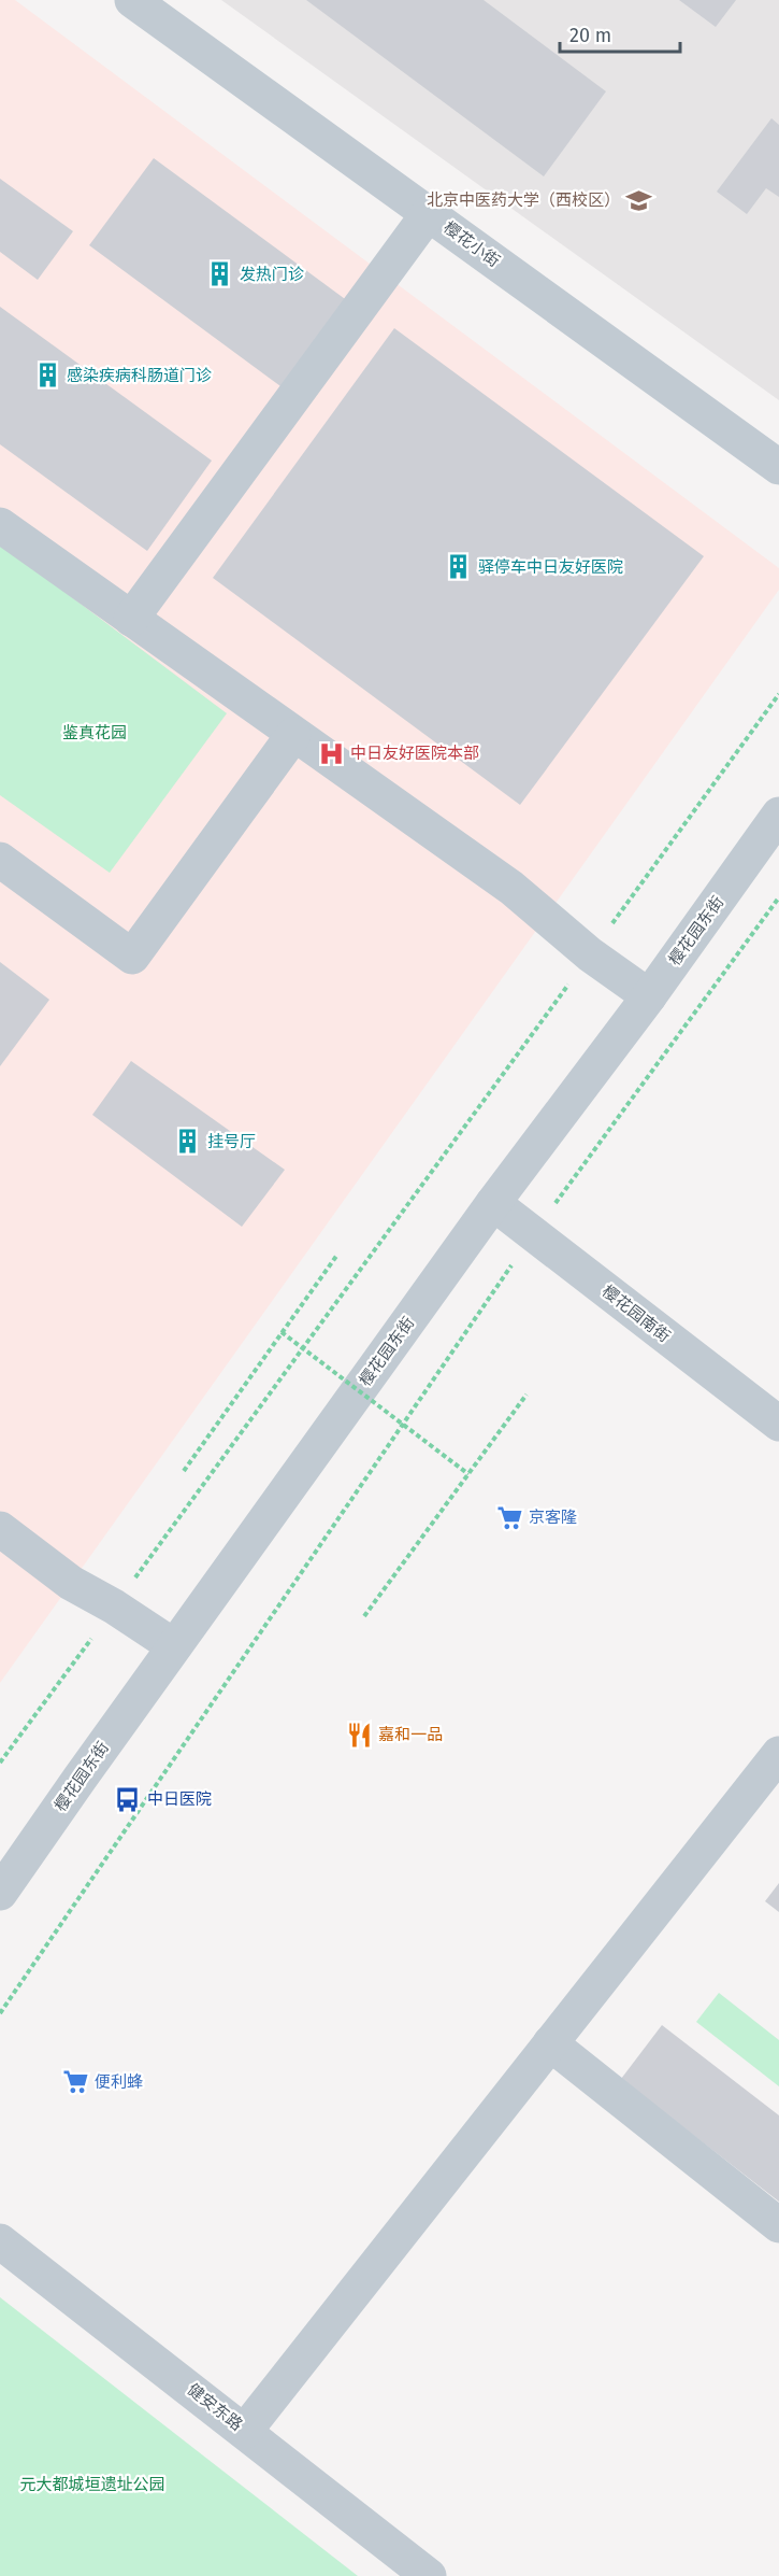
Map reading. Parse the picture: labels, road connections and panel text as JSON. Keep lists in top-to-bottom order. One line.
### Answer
{"streets":{"street":["樱花小街","樱花园东街","樱花园南街","健安东路"]},"crossings":[["樱花园东街","樱花园南街"]],"parks":["鉴真花园","元大都城垣遗址公园"],"places":{"school or university":["北京中医药大学（西校区）"],"building":["发热门诊","感染疾病科肠道门诊","驿停车中日友好医院","挂号厅"],"hospital":["中日友好医院本部"],"supermarket":["京客隆","便利蜂"],"restaurant":["嘉和一品"],"bus stop":["中日医院"]},"scale_bar":"20 m"}
